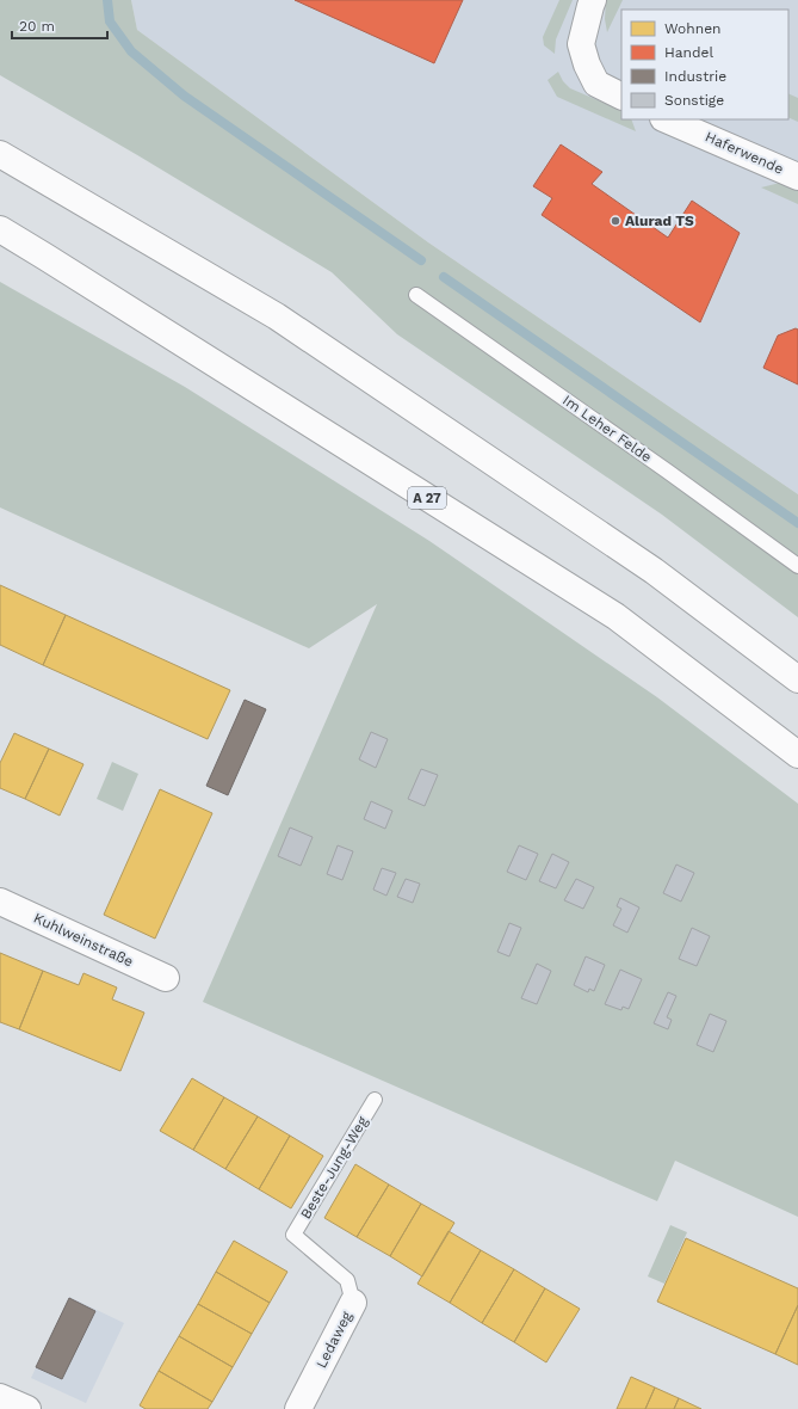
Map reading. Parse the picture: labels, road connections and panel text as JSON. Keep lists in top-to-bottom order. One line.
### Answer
{"streets":{"main road":["Haferwende","A 27","Kuhlweinstraße","Ledaweg"],"lane":["Im Leher Felde","Beste-Jung-Weg"]},"crossings":[["Beste-Jung-Weg","Ledaweg"]],"places":["Alurad TS"],"legend":["Wohnen","Handel","Industrie","Sonstige"],"scale_bar":"20 m"}
